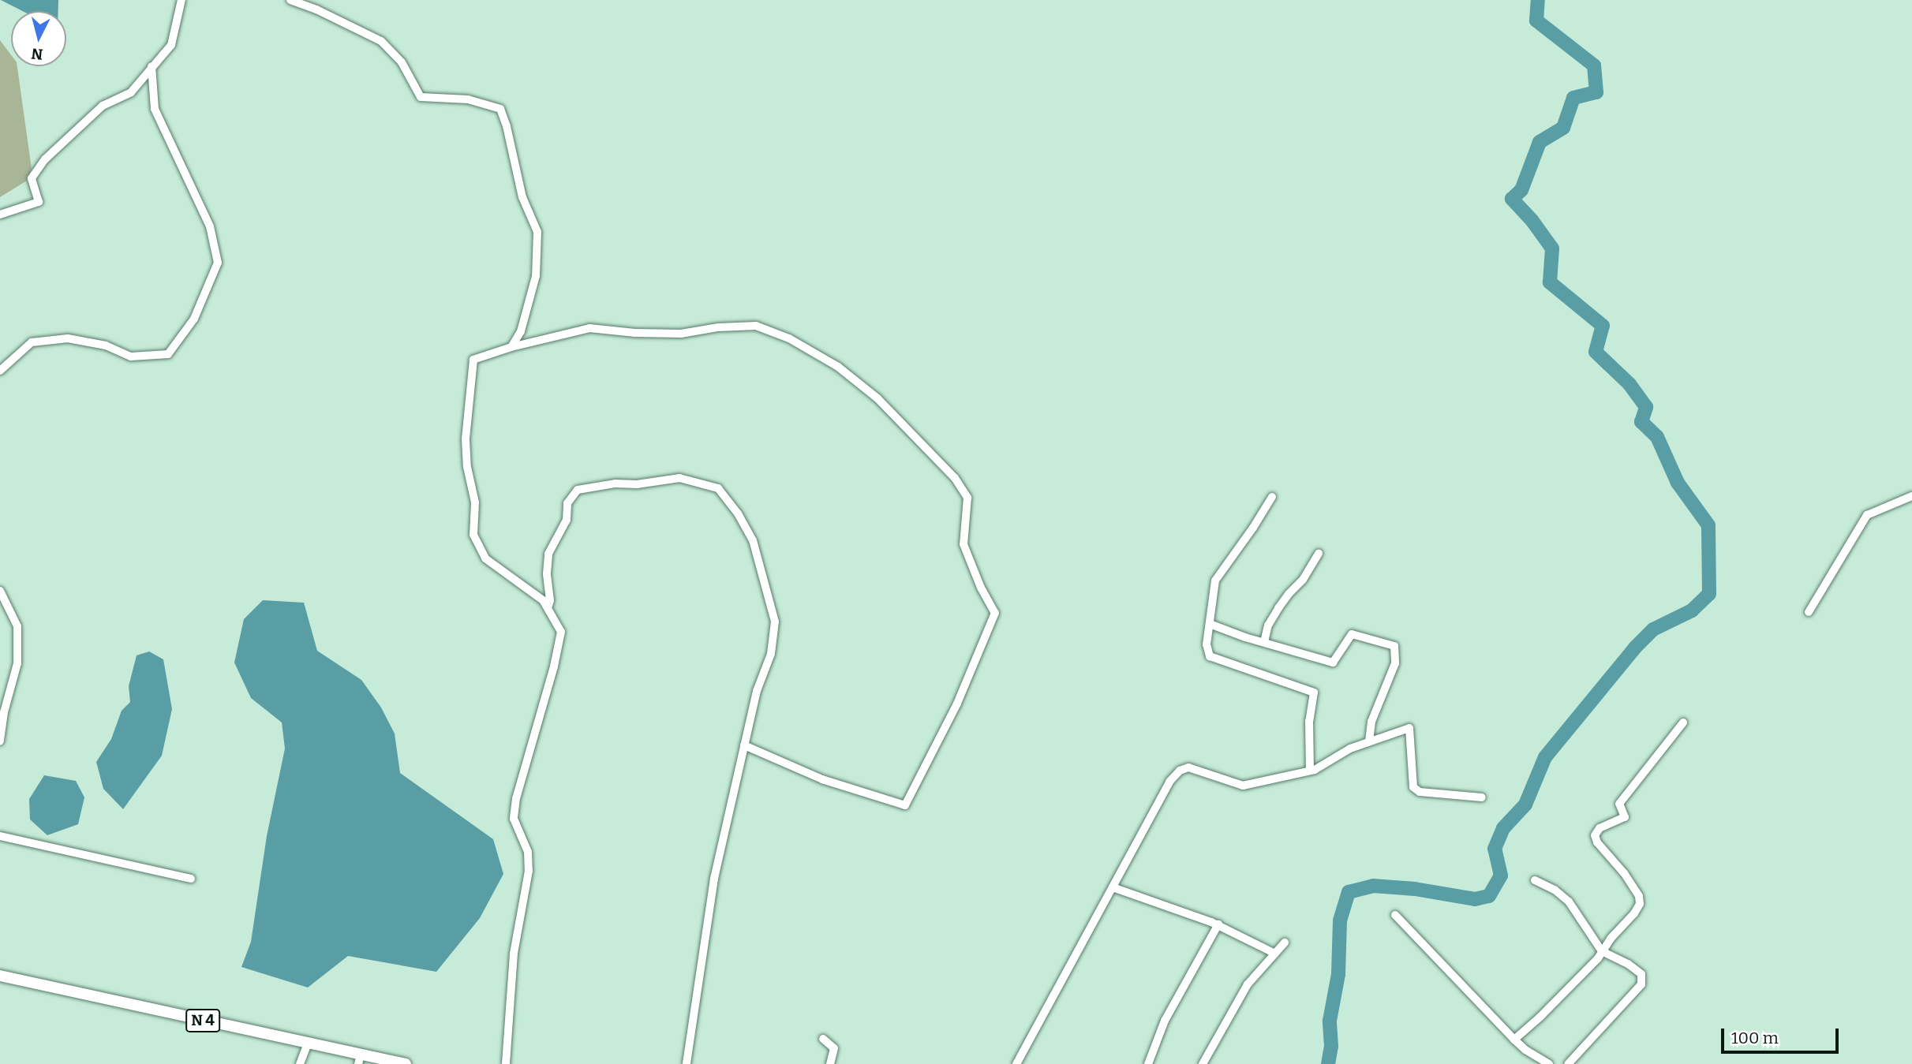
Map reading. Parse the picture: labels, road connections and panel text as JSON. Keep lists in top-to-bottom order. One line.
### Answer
{"streets":{"main road":["N 4"]},"scale_bar":"100 m","north":"bottom"}
